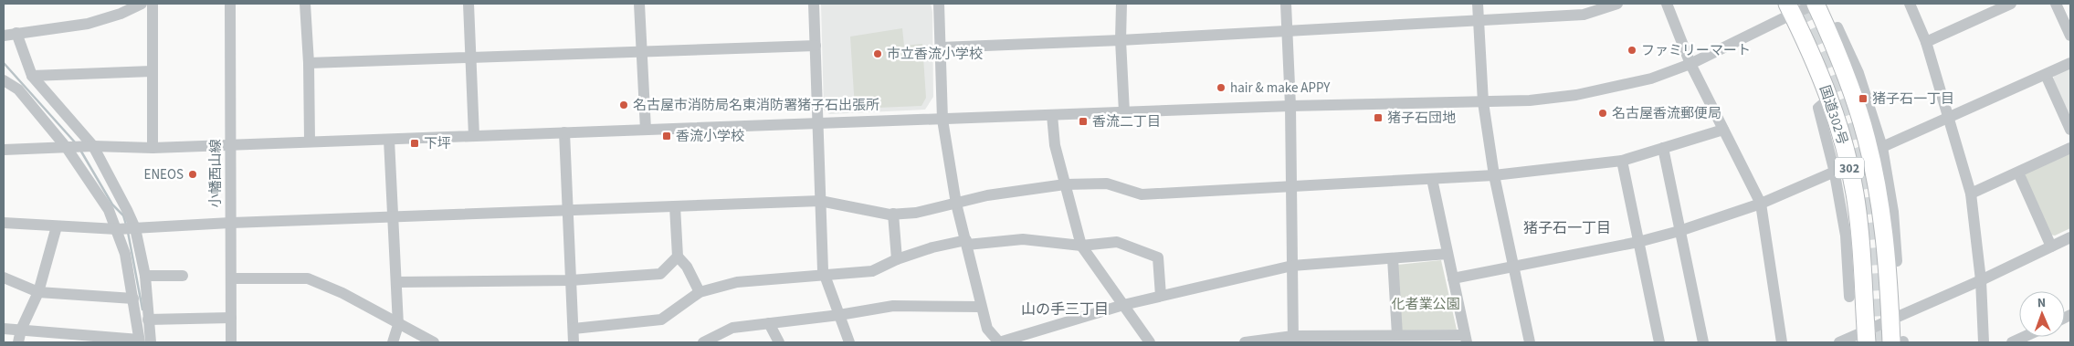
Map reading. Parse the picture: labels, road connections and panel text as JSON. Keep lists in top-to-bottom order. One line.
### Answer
{"streets":{"highway":["国道302号","302"],"street":["小幡西山線"]},"districts":["猪子石一丁目","山の手三丁目"],"parks":["化者業公園"],"places":{"other":["ファミリーマート","市立香流小学校","hair & make APPY","名古屋市消防局名東消防署猪子石出張所","名古屋香流郵便局","ENEOS"],"transit":["猪子石一丁目","猪子石団地","香流二丁目","香流小学校","下坪"]},"north":"top"}
